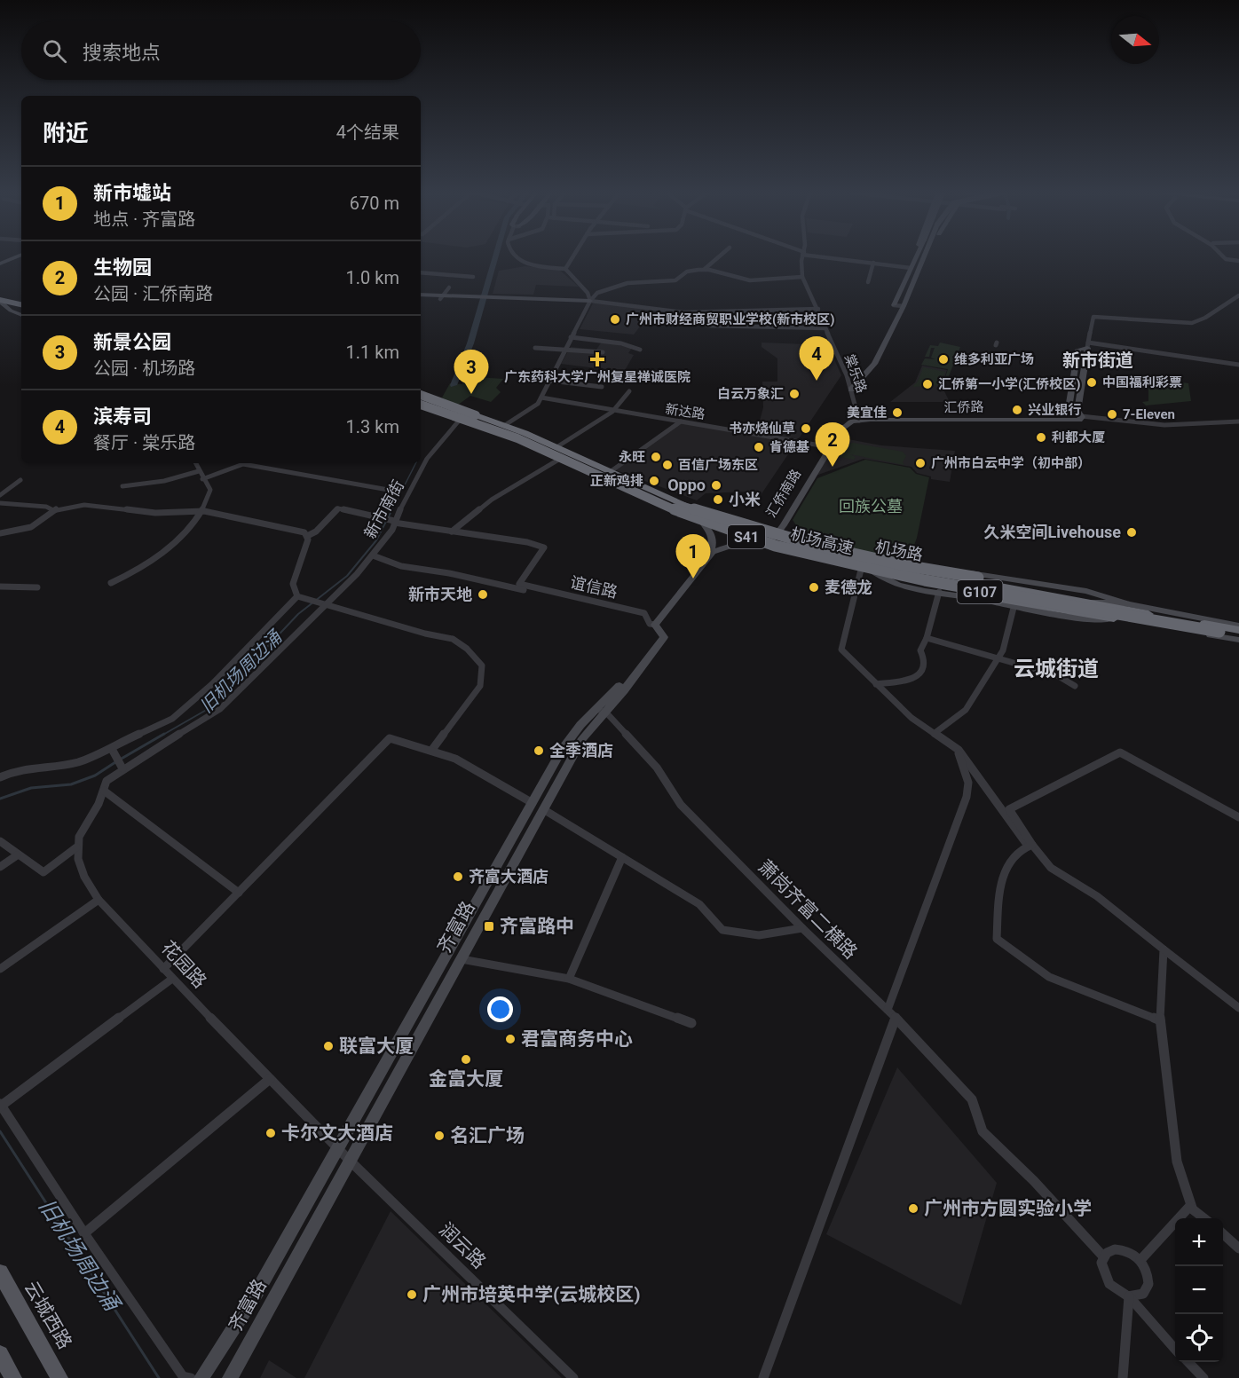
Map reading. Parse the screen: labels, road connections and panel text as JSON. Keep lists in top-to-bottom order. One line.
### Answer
{"streets":{"highway":["S41","机场高速","机场路","G107"],"main road":["汇侨路","汇侨南路","齐富路","云城西路"],"street":["棠乐路","新达路","新市南街","谊信路","萧岗齐富二横路","花园路","润云路"]},"crossings":[["棠乐路","汇侨路"],["棠乐路","汇侨南路"],["汇侨路","汇侨南路"],["新达路","汇侨南路"],["汇侨南路","机场路"],["新市南街","机场路"],["新市南街","谊信路"],["机场高速","机场路"],["谊信路","齐富路"],["萧岗齐富二横路","齐富路"],["齐富路","花园路"],["齐富路","润云路"],["花园路","润云路"]],"districts":["新市街道","云城街道"],"water":["旧机场周边涌"],"parks":["回族公墓"],"places":{"other":["广州市财经商贸职业学校(新市校区)","维多利亚广场","中国福利彩票","汇侨第一小学(汇侨校区)","白云万象汇","兴业银行","美宜佳","7-Eleven","书亦烧仙草","利都大厦","肯德基","永旺","广州市白云中学（初中部）","百信广场东区","正新鸡排","Oppo","小米","久米空间Livehouse","麦德龙","新市天地","全季酒店","齐富大酒店","君富商务中心","联富大厦","金富大厦","卡尔文大酒店","名汇广场","广州市方圆实验小学","广州市培英中学(云城校区)"],"health":["广东药科大学广州复星禅诚医院"],"transit":["齐富路中"]},"north":"right","page":{"search":"搜索地点","heading":["附近","4个结果"],"list":[{"mark":"1","name":"新市墟站","note":"地点 · 齐富路","value":"670 m"},{"mark":"2","name":"生物园","note":"公园 · 汇侨南路","value":"1.0 km"},{"mark":"3","name":"新景公园","note":"公园 · 机场路","value":"1.1 km"},{"mark":"4","name":"滨寿司","note":"餐厅 · 棠乐路","value":"1.3 km"}],"pins":["4","3","2","1"],"map_buttons":["+","−"]}}
